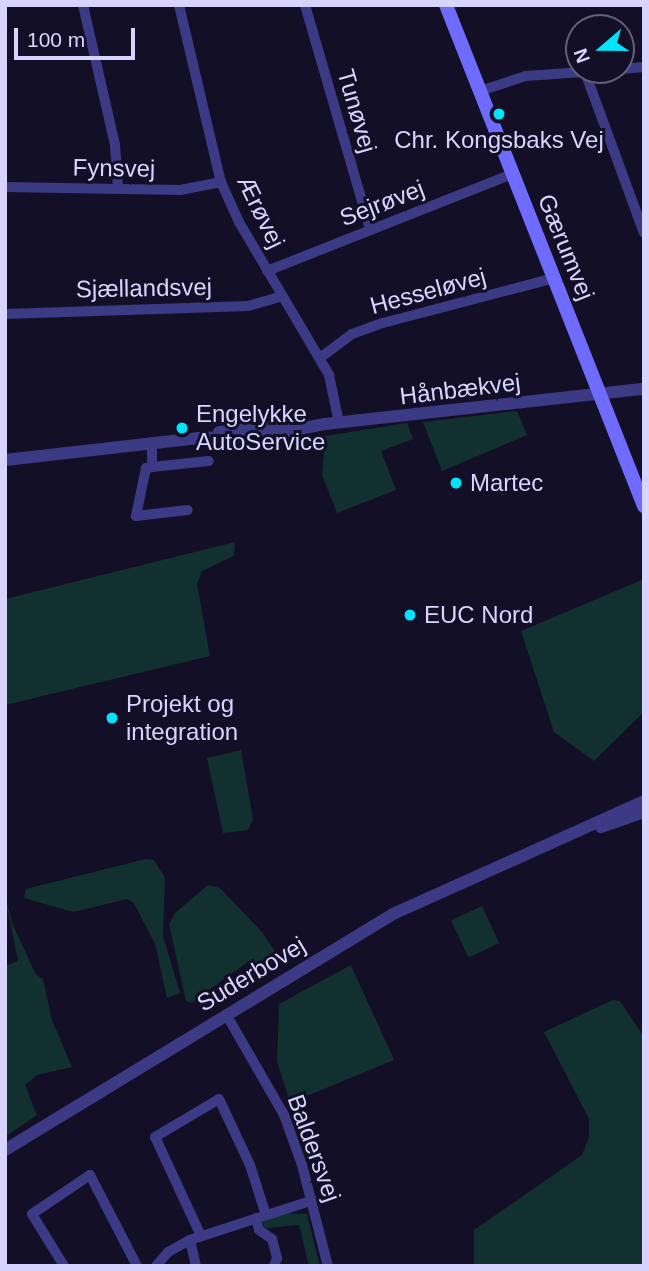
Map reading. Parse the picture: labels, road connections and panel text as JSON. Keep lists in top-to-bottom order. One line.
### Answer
{"streets":{"main road":["Gærumvej"],"street":["Tunøvej","Fynsvej","Sejrøvej","Ærøvej","Sjællandsvej","Hesseløvej","Hånbækvej","Suderbovej","Baldersvej"]},"crossings":[["Tunøvej","Sejrøvej"],["Fynsvej","Ærøvej"],["Sejrøvej","Ærøvej"],["Sejrøvej","Gærumvej"],["Ærøvej","Sjællandsvej"],["Ærøvej","Hesseløvej"],["Ærøvej","Hånbækvej"],["Gærumvej","Hesseløvej"],["Gærumvej","Hånbækvej"],["Suderbovej","Baldersvej"]],"places":["Chr. Kongsbaks Vej","Engelykke AutoService","Martec","EUC Nord","Projekt og integration"],"scale_bar":"100 m","north":"left"}
